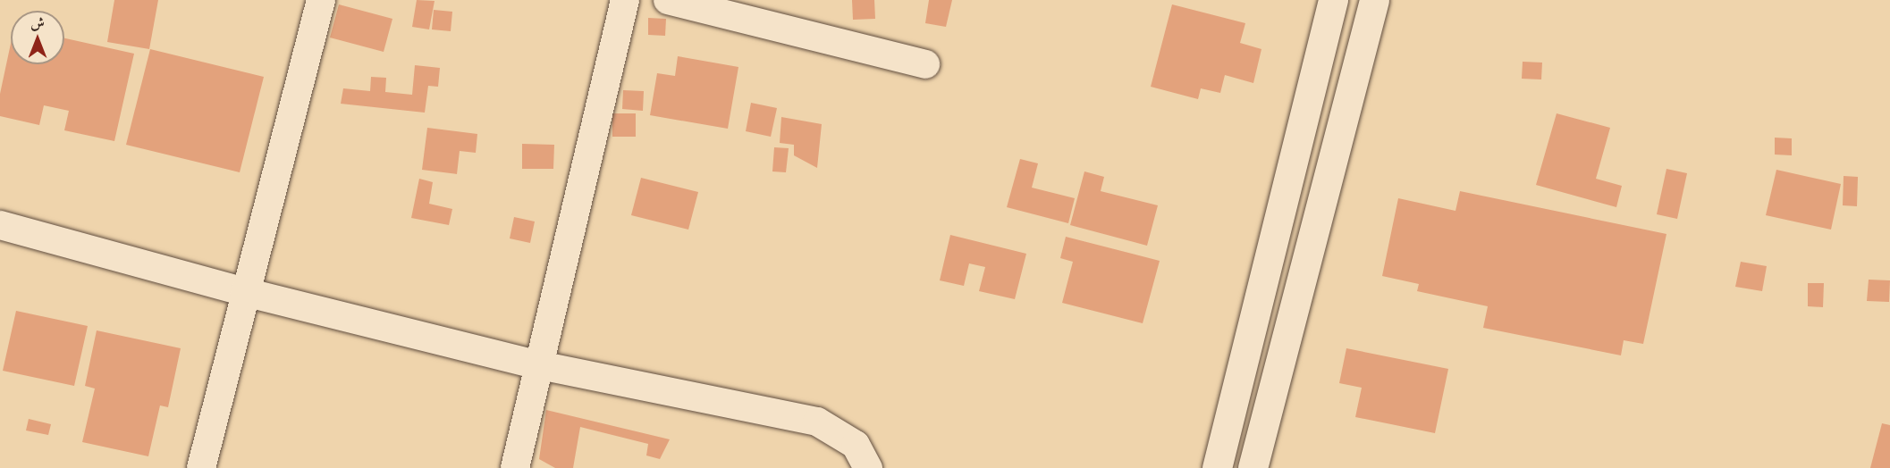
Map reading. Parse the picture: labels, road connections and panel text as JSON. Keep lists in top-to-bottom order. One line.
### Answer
{"north":"top"}
